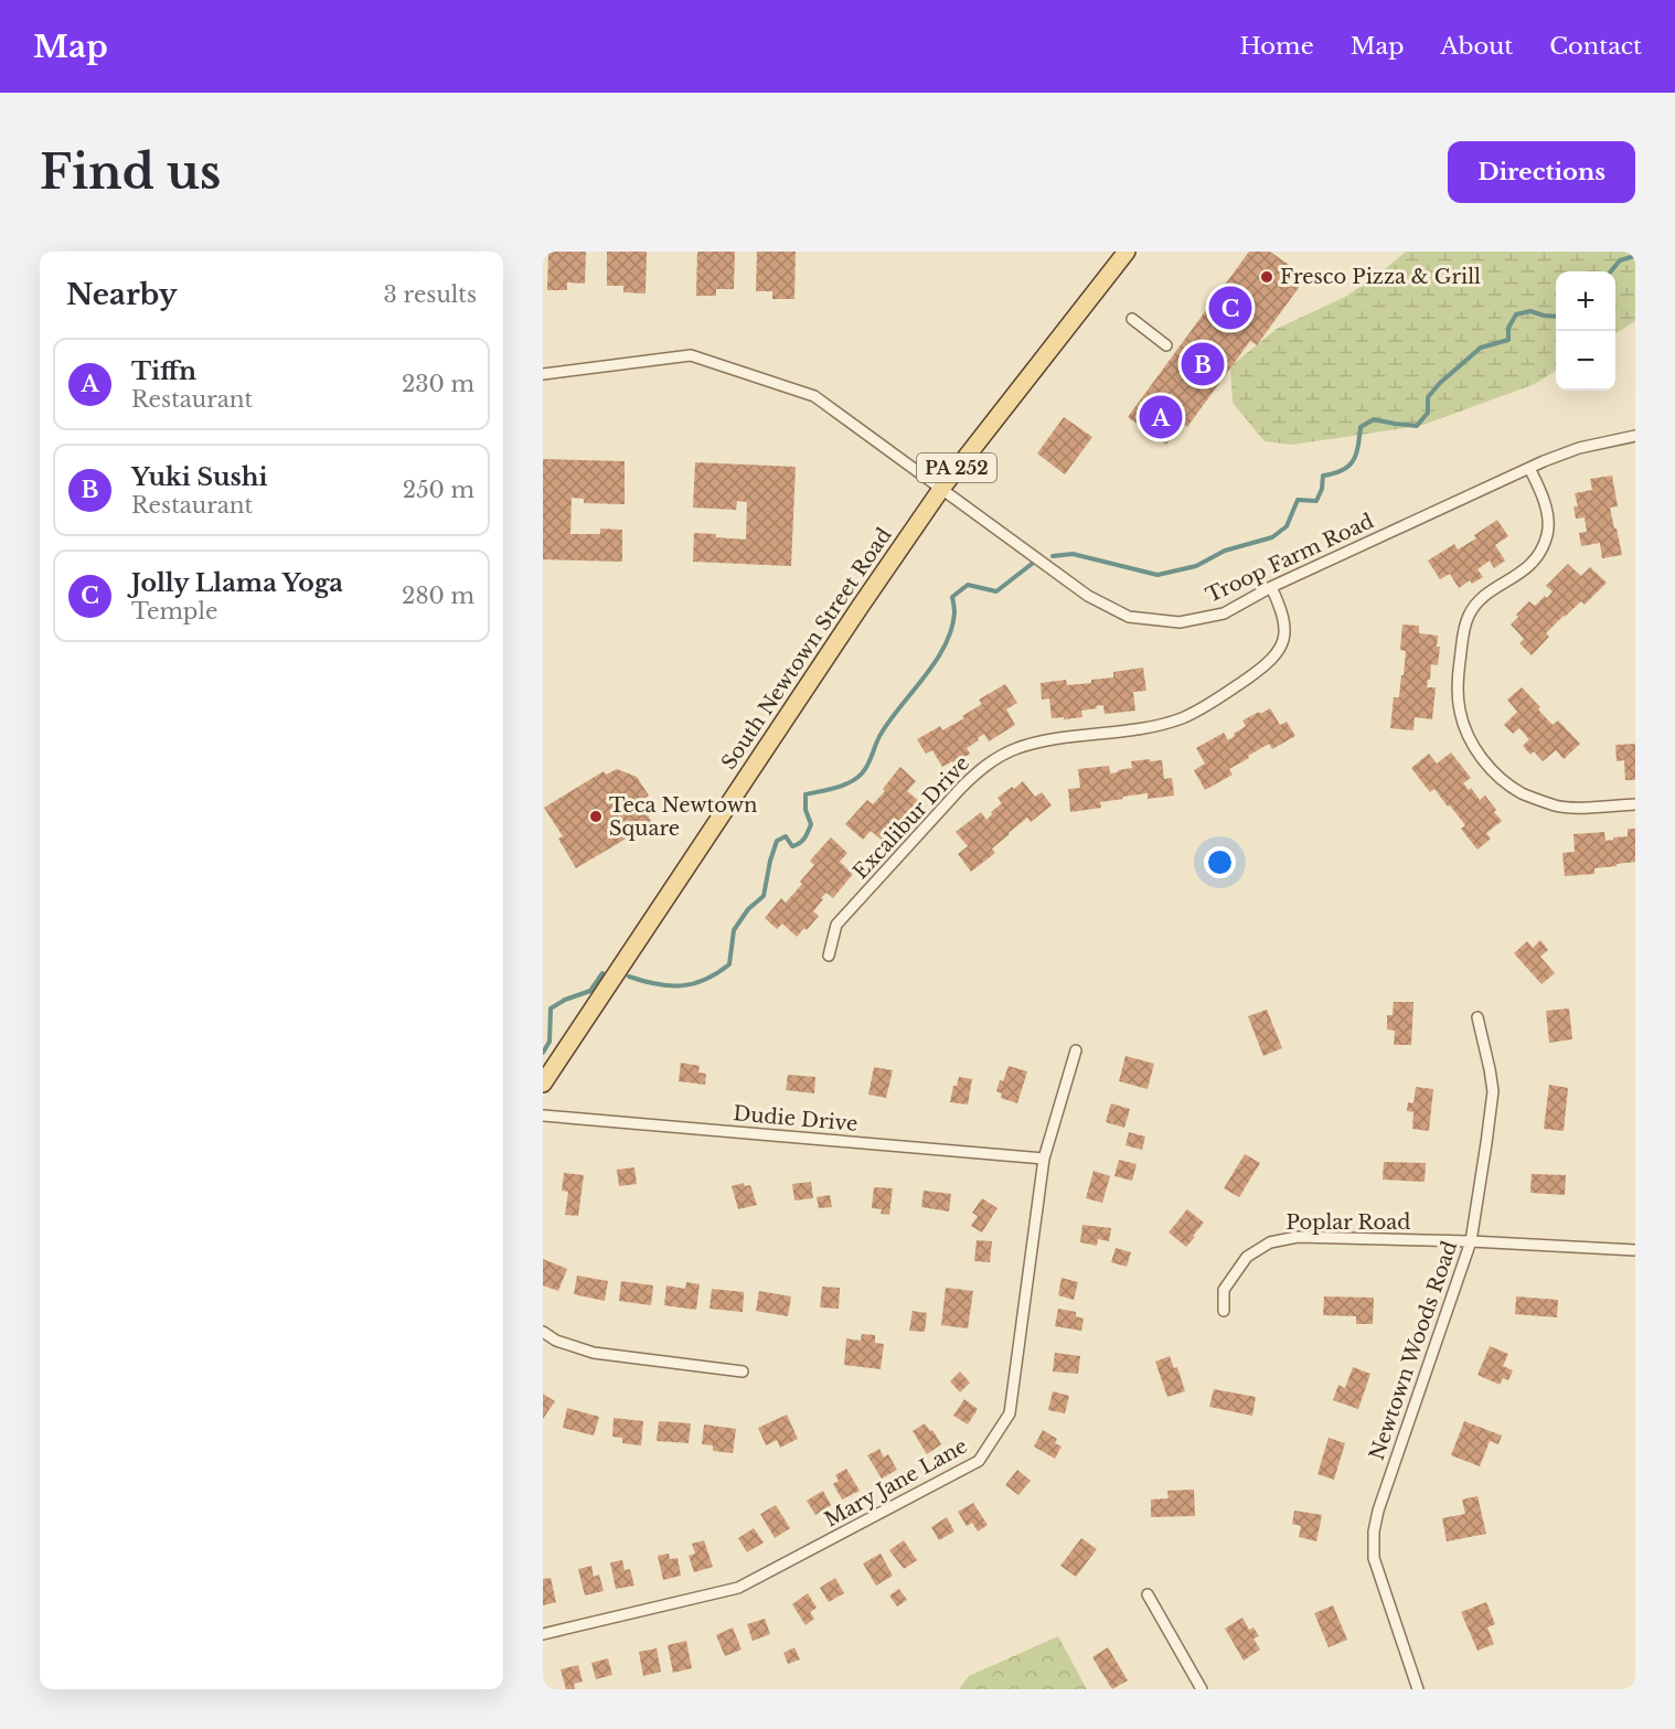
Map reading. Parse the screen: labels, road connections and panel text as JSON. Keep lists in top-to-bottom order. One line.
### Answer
{"streets":{"main road":["PA 252","South Newtown Street Road"],"street":["Troop Farm Road","Excalibur Drive","Dudie Drive","Poplar Road","Newtown Woods Road","Mary Jane Lane"]},"crossings":[["Troop Farm Road","South Newtown Street Road"],["Troop Farm Road","Excalibur Drive"],["Dudie Drive","Mary Jane Lane"],["Poplar Road","Newtown Woods Road"]],"places":["Fresco Pizza & Grill","Teca Newtown Square"],"page":{"header":"Map","nav":["Home","Map","About","Contact"],"buttons":"Directions","title":"Find us","heading":["Nearby","3 results"],"map_buttons":["+","−"],"pins":["C","B","A"],"list":[{"mark":"A","name":"Tiffn","note":"Restaurant","value":"230 m"},{"mark":"B","name":"Yuki Sushi","note":"Restaurant","value":"250 m"},{"mark":"C","name":"Jolly Llama Yoga","note":"Temple","value":"280 m"}]}}
